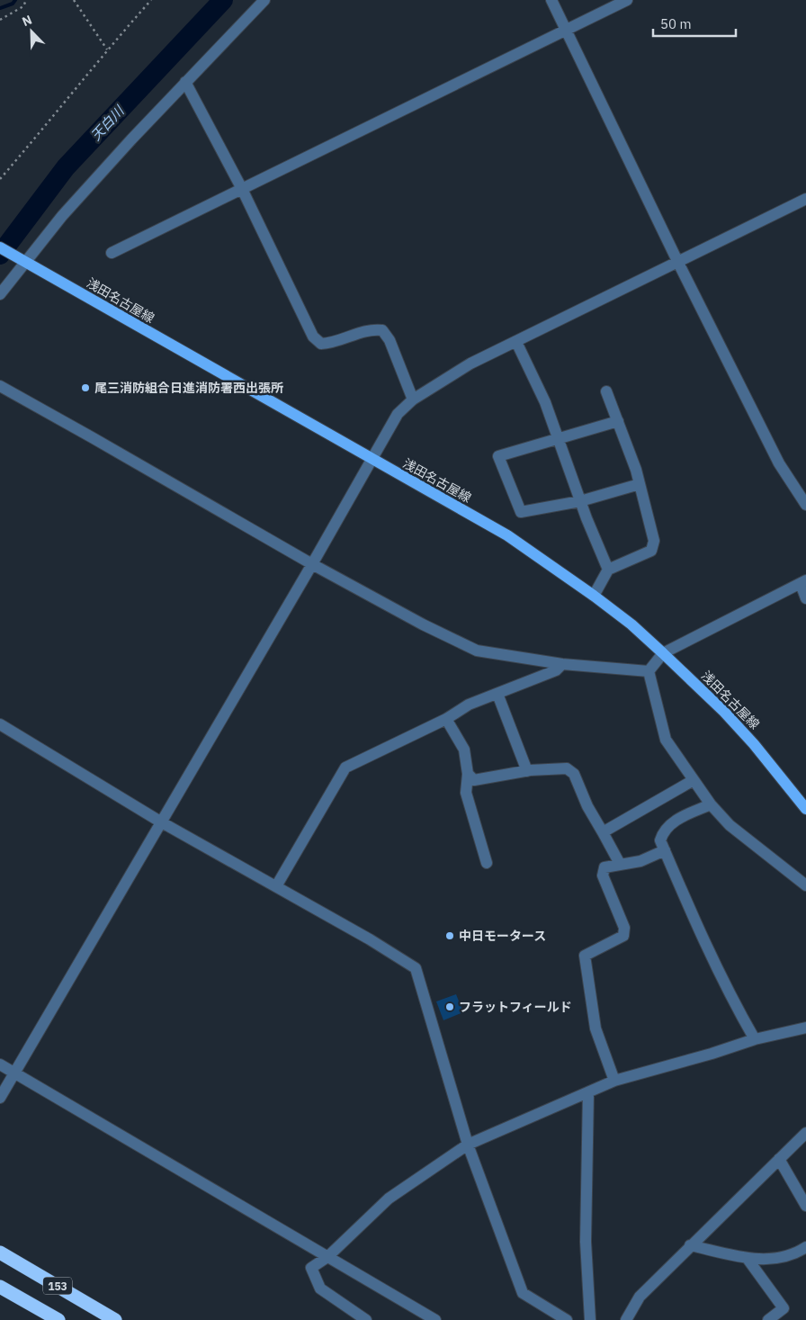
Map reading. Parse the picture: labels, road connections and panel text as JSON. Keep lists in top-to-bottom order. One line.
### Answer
{"streets":{"highway":["153"],"main road":["浅田名古屋線"]},"water":["天白川"],"places":["尾三消防組合日進消防署西出張所","中日モータース","フラットフィールド"],"scale_bar":"50 m","north":"top left"}
